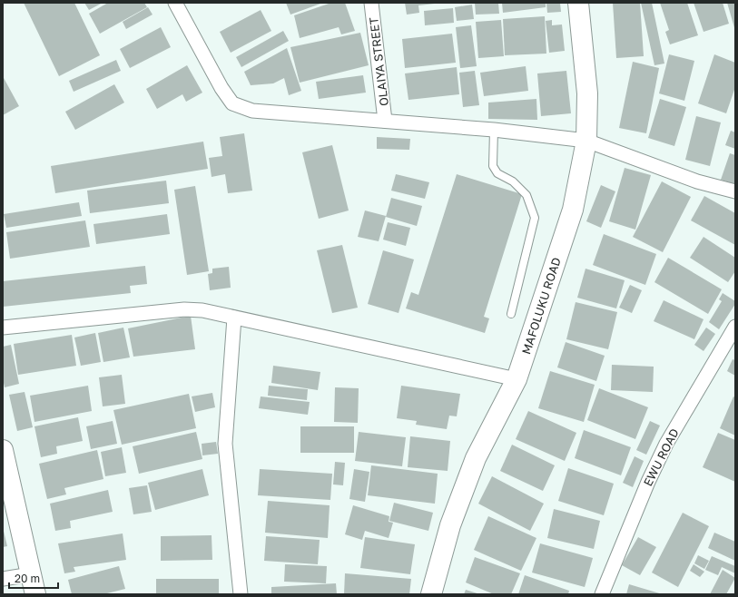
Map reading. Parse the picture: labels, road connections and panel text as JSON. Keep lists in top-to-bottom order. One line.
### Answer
{"streets":{"street":["OLAIYA STREET","MAFOLUKU ROAD","EWU ROAD"]},"scale_bar":"20 m"}
